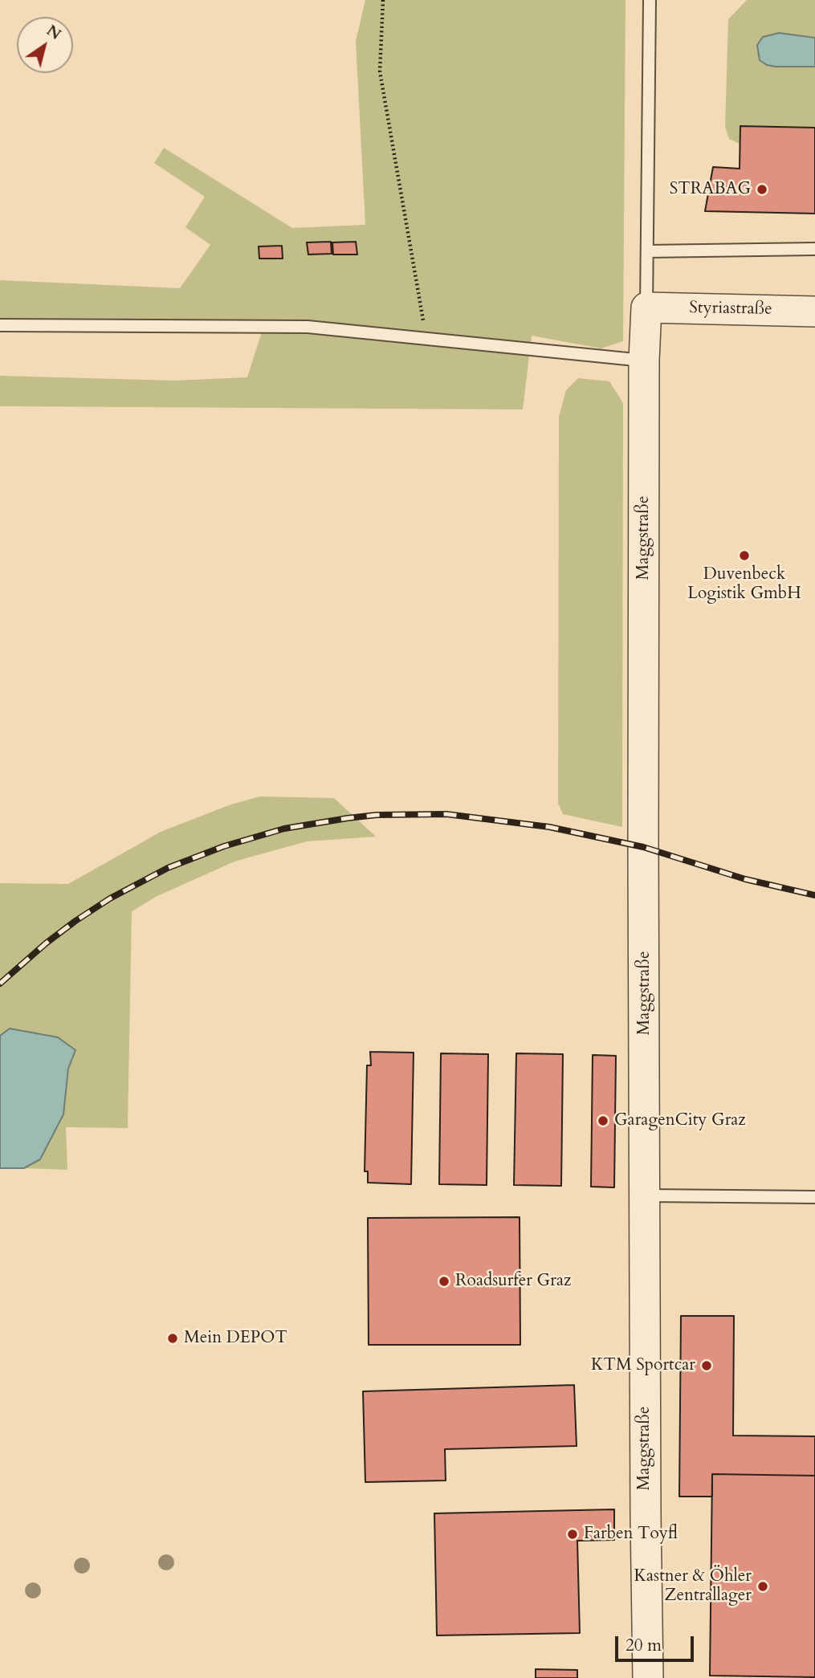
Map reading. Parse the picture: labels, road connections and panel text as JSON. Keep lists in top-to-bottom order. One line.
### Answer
{"streets":{"street":["Styriastraße","Maggstraße"]},"crossings":[["Styriastraße","Maggstraße"]],"places":["STRABAG","Duvenbeck Logistik GmbH","GaragenCity Graz","Roadsurfer Graz","Mein DEPOT","KTM Sportcar","Farben Toyfl","Kastner & Öhler Zentrallager"],"scale_bar":"20 m","north":"top right"}
